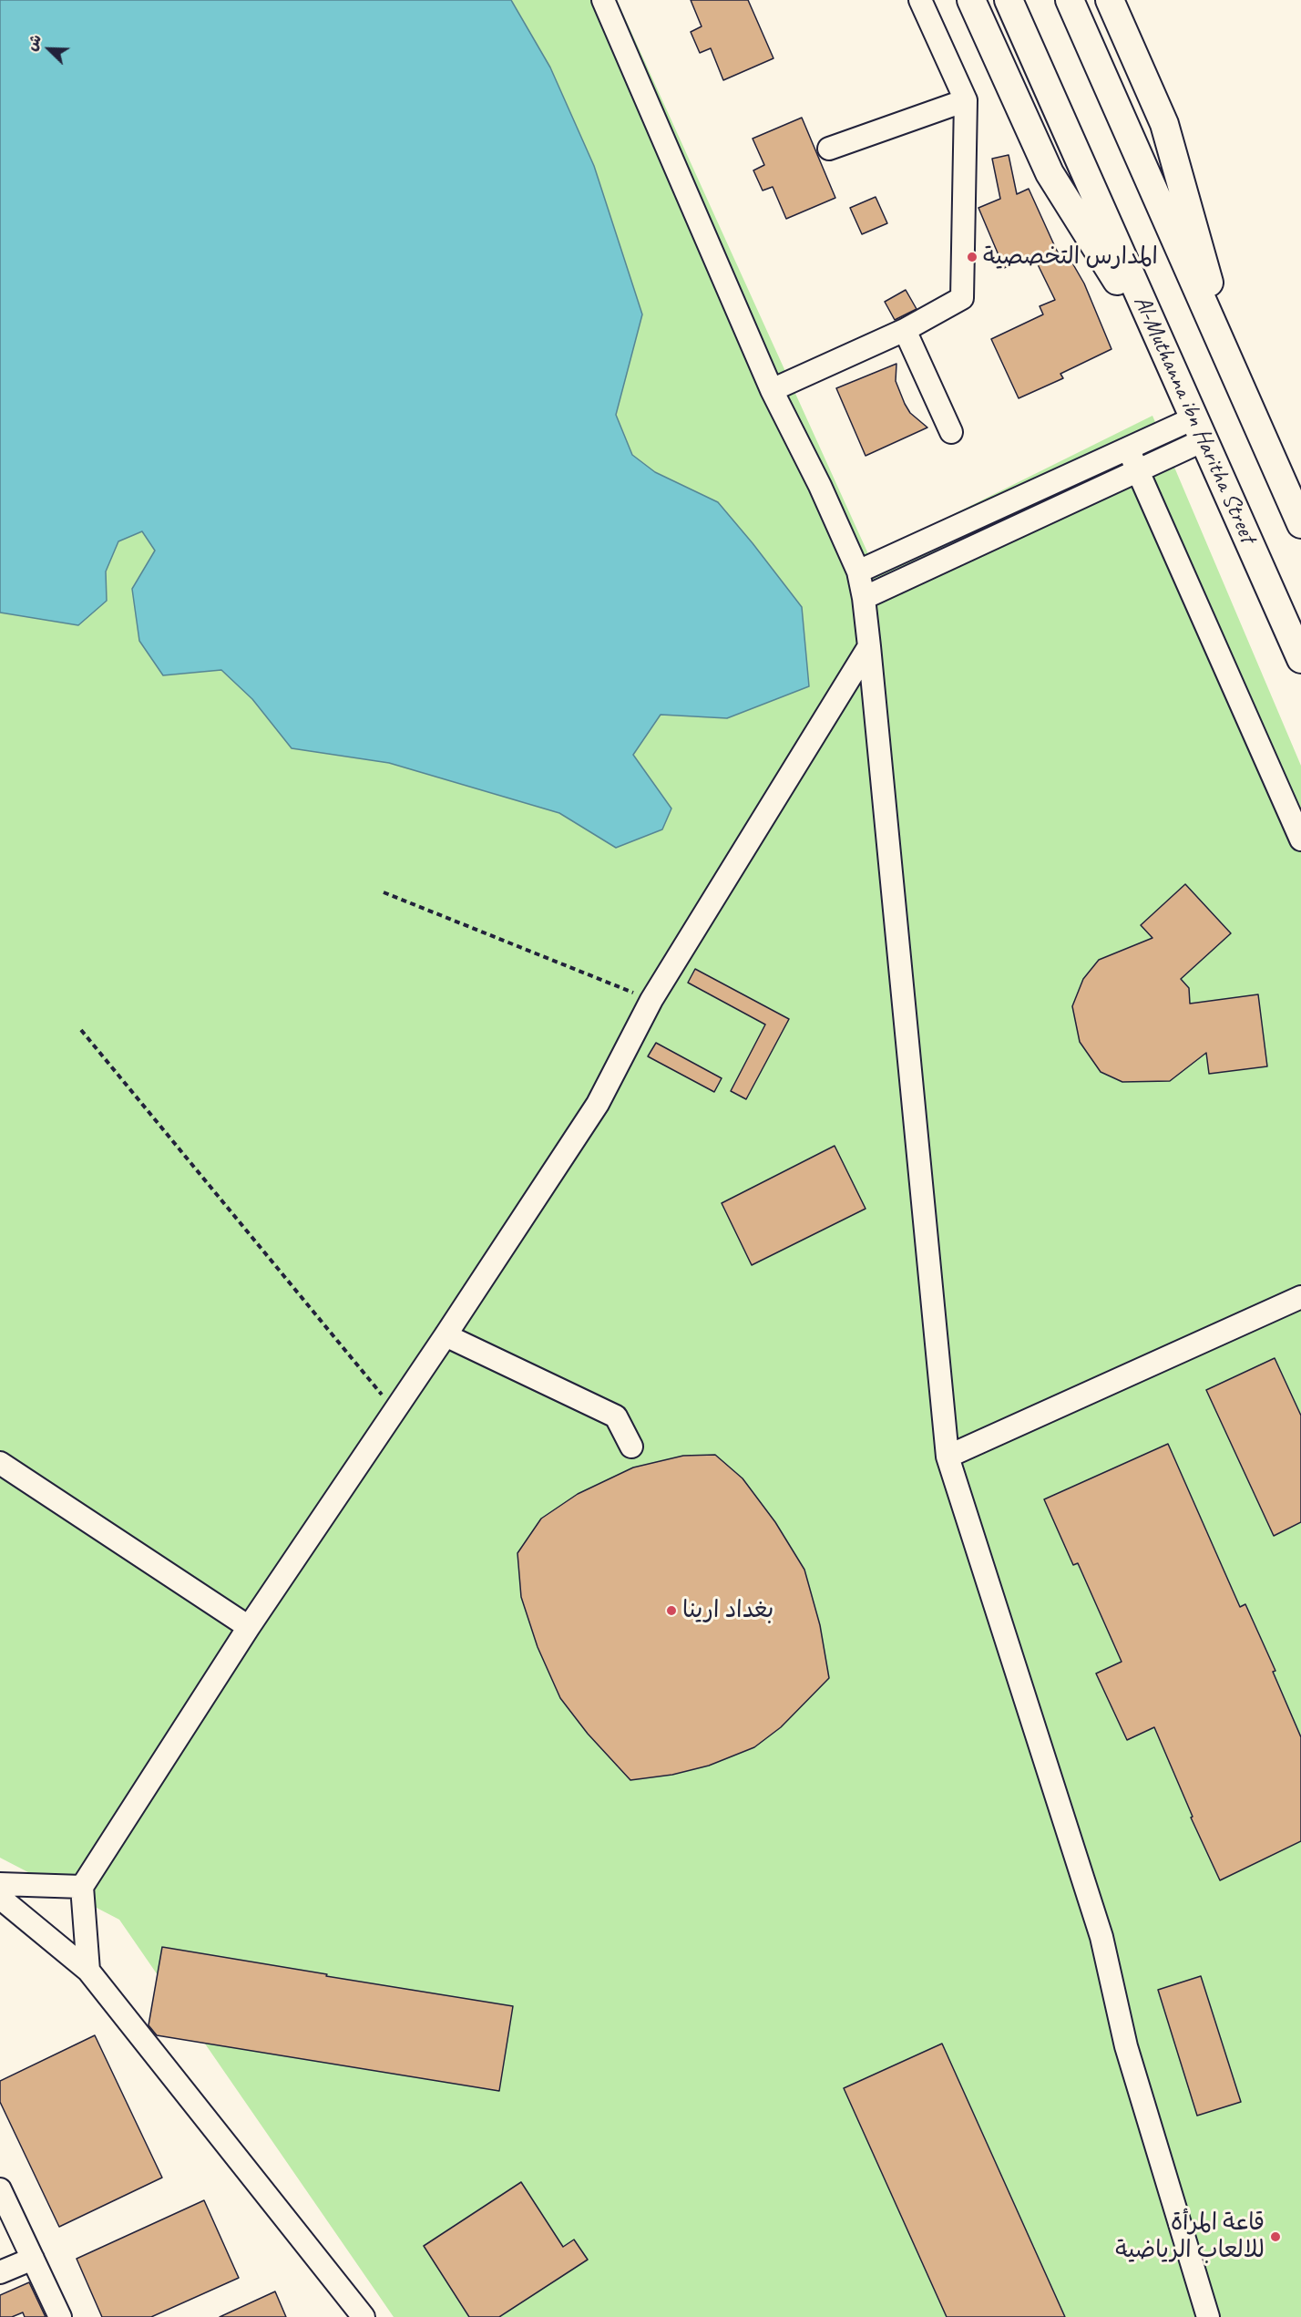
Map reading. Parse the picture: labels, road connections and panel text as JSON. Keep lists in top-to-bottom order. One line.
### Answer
{"streets":{"main road":["Al-Muthanna ibn Haritha Street"]},"places":["المدارس التخصصية","بغداد ارينا","قاعة المرأة للالعاب الرياضية"],"north":"top left"}
